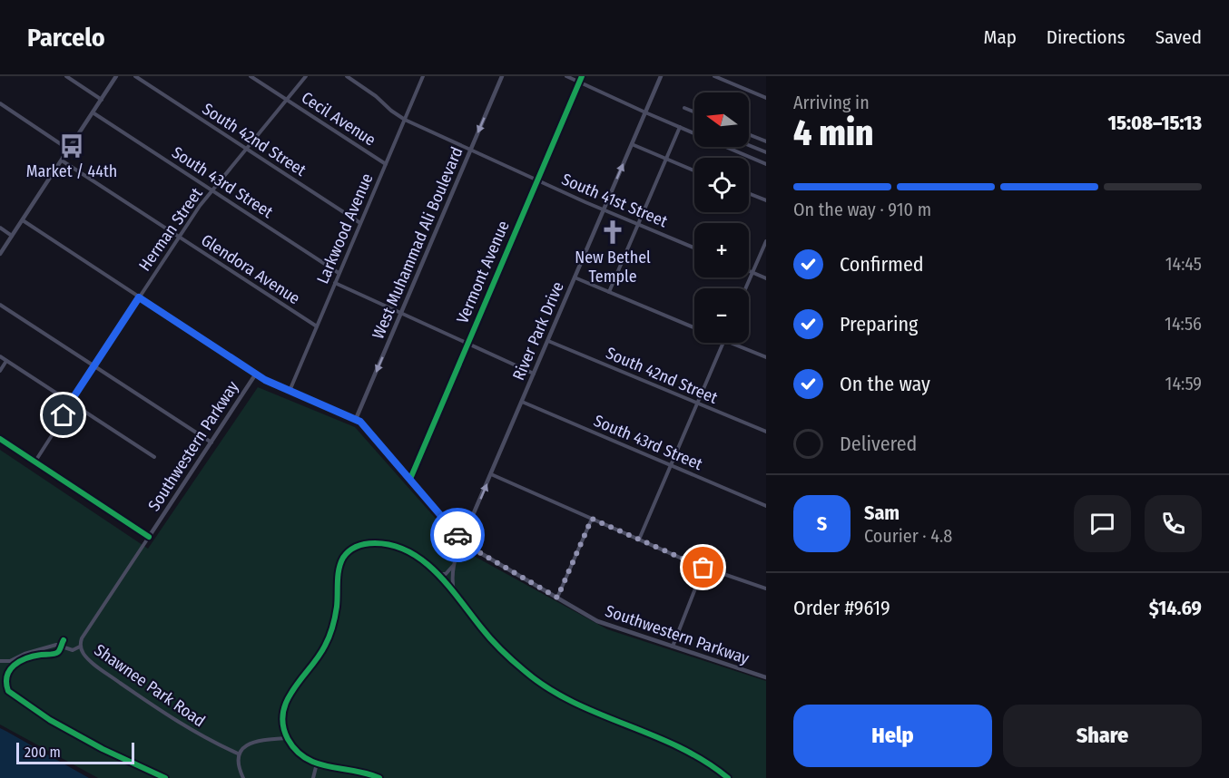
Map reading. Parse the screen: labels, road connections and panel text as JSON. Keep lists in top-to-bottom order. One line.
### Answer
{"streets":{"street":["Cecil Avenue","South 42nd Street","South 43rd Street","South 41st Street","Larkwood Avenue","Herman Street","West Muhammad Ali Boulevard","Glendora Avenue","Vermont Avenue","River Park Drive","Southwestern Parkway","Shawnee Park Road"]},"crossings":[["Cecil Avenue","Larkwood Avenue"],["Cecil Avenue","Herman Street"],["South 42nd Street","Larkwood Avenue"],["South 42nd Street","Herman Street"],["South 42nd Street","River Park Drive"],["South 43rd Street","Larkwood Avenue"],["South 43rd Street","Herman Street"],["South 43rd Street","River Park Drive"],["South 41st Street","Larkwood Avenue"],["South 41st Street","West Muhammad Ali Boulevard"],["South 41st Street","Vermont Avenue"],["South 41st Street","River Park Drive"],["Larkwood Avenue","Glendora Avenue"],["Larkwood Avenue","Southwestern Parkway"],["Herman Street","Glendora Avenue"],["West Muhammad Ali Boulevard","Southwestern Parkway"],["Vermont Avenue","Southwestern Parkway"],["River Park Drive","Southwestern Parkway"],["Southwestern Parkway","Shawnee Park Road"]],"one_way":["West Muhammad Ali Boulevard"],"places":{"bus stop":["Market / 44th"],"church":["New Bethel Temple"]},"scale_bar":"200 m","north":"left","page":{"header":"Parcelo","nav":["Map","Directions","Saved"],"heading":["4 min","Arriving in","15:08–15:13"],"panel":["Sam","Courier · 4.8","Order #9619","$14.69"],"map_buttons":["+","−"],"bar":"On the way · 910 m","list":[["Confirmed","14:45"],["Preparing","14:56"],["On the way","14:59"],"Delivered"],"round":"S","buttons":["Help","Share"],"scale":"200 m"}}
